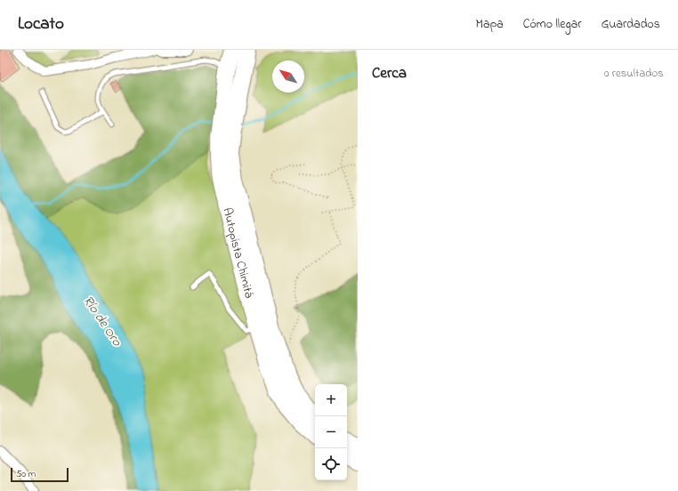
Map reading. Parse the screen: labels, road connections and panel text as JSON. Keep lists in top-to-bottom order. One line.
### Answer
{"streets":{"highway":["Autopista Chimitá"]},"water":["Río de Oro"],"scale_bar":"50 m","north":"top left","page":{"header":"Locato","nav":["Mapa","Cómo llegar","Guardados"],"heading":["Cerca","0 resultados"],"map_buttons":["+","−"],"scale":"50 m"}}
